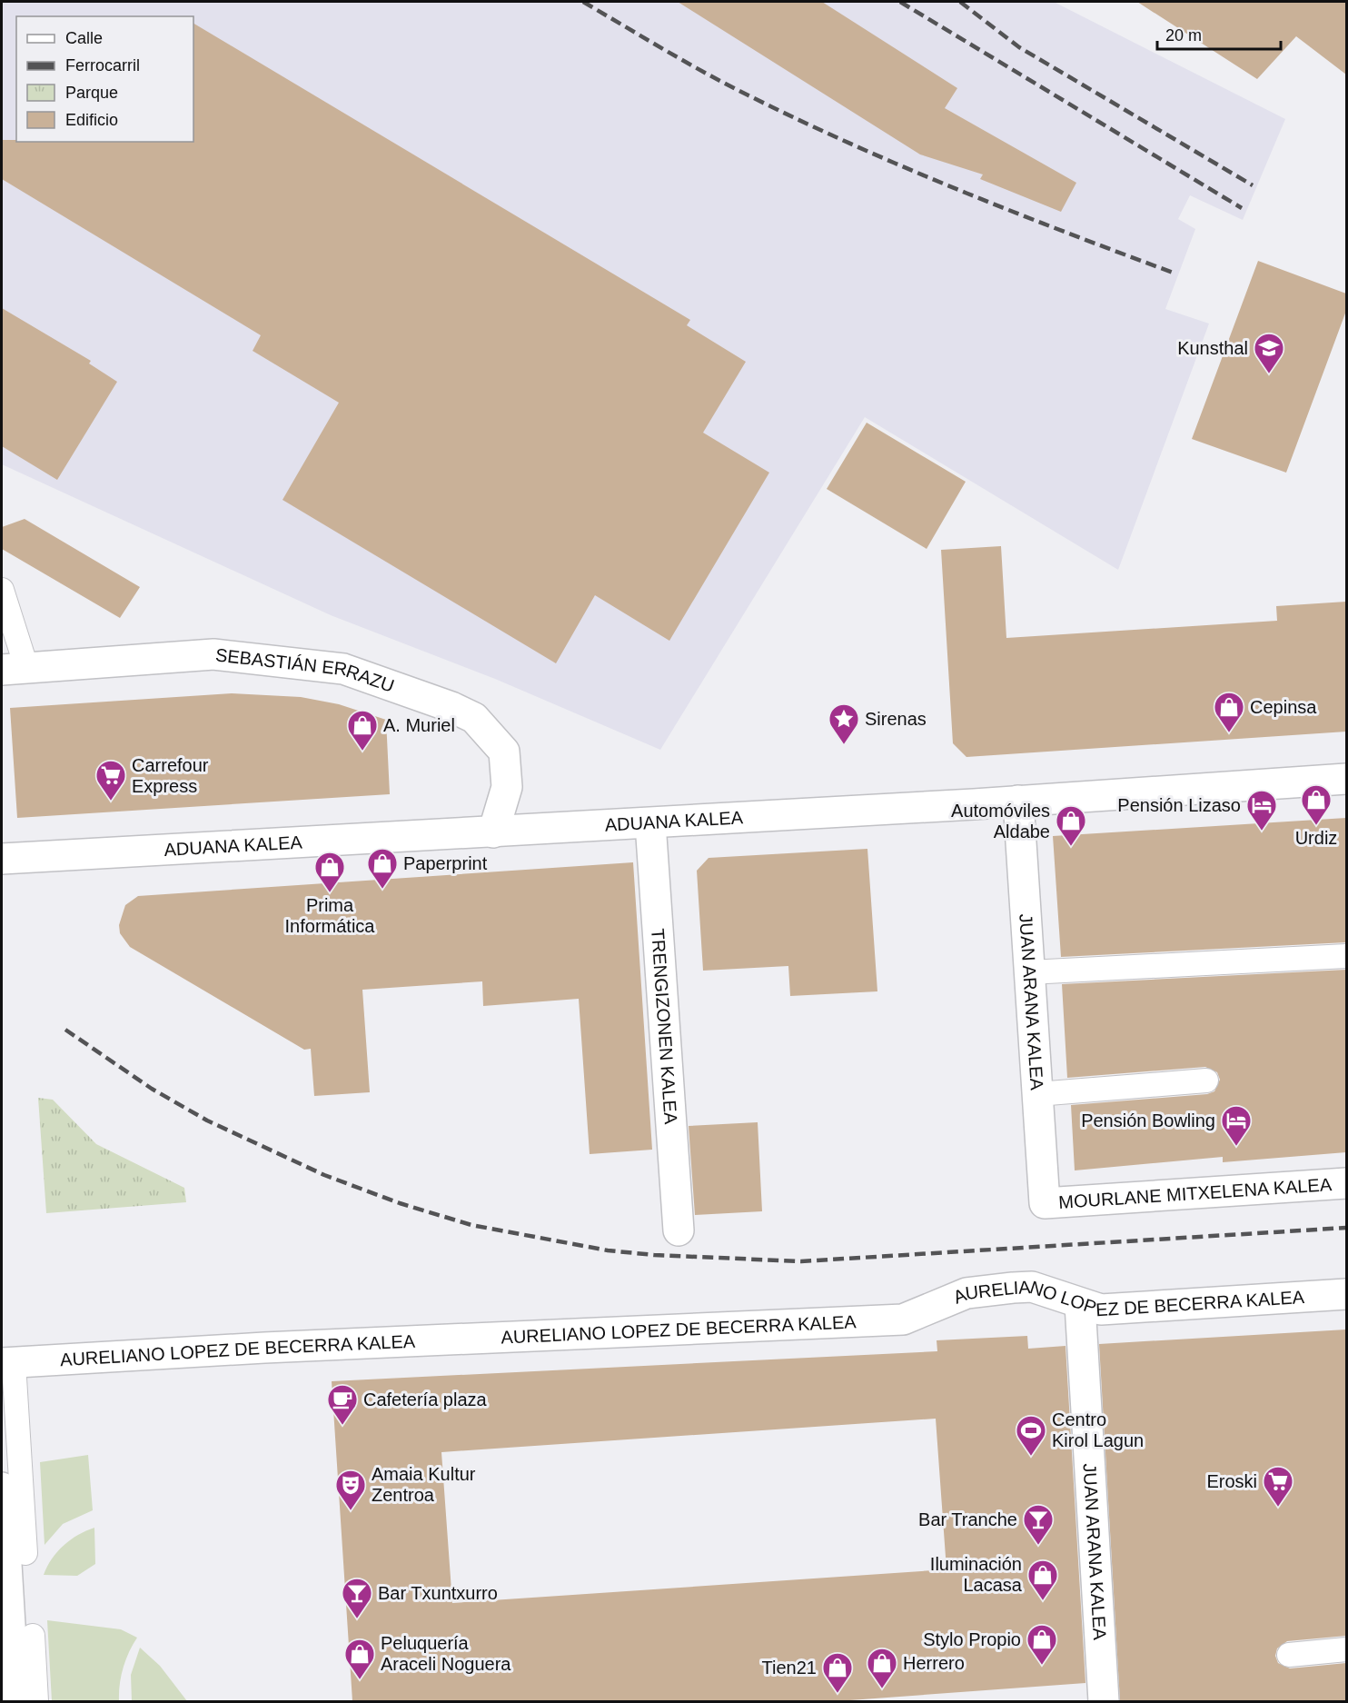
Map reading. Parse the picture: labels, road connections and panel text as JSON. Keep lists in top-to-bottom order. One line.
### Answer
{"streets":{"street":["SEBASTIÁN ERRAZU","ADUANA KALEA","JUAN ARANA KALEA","TRENGIZONEN KALEA","MOURLANE MITXELENA KALEA","AURELIANO LOPEZ DE BECERRA KALEA"]},"crossings":[["SEBASTIÁN ERRAZU","ADUANA KALEA"],["ADUANA KALEA","JUAN ARANA KALEA"],["ADUANA KALEA","TRENGIZONEN KALEA"],["JUAN ARANA KALEA","MOURLANE MITXELENA KALEA"],["JUAN ARANA KALEA","AURELIANO LOPEZ DE BECERRA KALEA"]],"places":{"school or university":["Kunsthal"],"shop":["Cepinsa","A. Muriel","Urdiz","Automóviles Aldabe","Paperprint","Prima Informática","Iluminación Lacasa","Stylo Propio","Peluquería Araceli Noguera","Herrero","Tien21"],"place":["Sirenas"],"supermarket":["Carrefour Express","Eroski"],"hotel":["Pensión Lizaso","Pensión Bowling"],"cafe":["Cafetería plaza"],"sports":["Centro Kirol Lagun"],"theatre":["Amaia Kultur Zentroa"],"bar":["Bar Tranche","Bar Txuntxurro"]},"legend":["Calle","Ferrocarril","Parque","Edificio"],"scale_bar":"20 m"}
